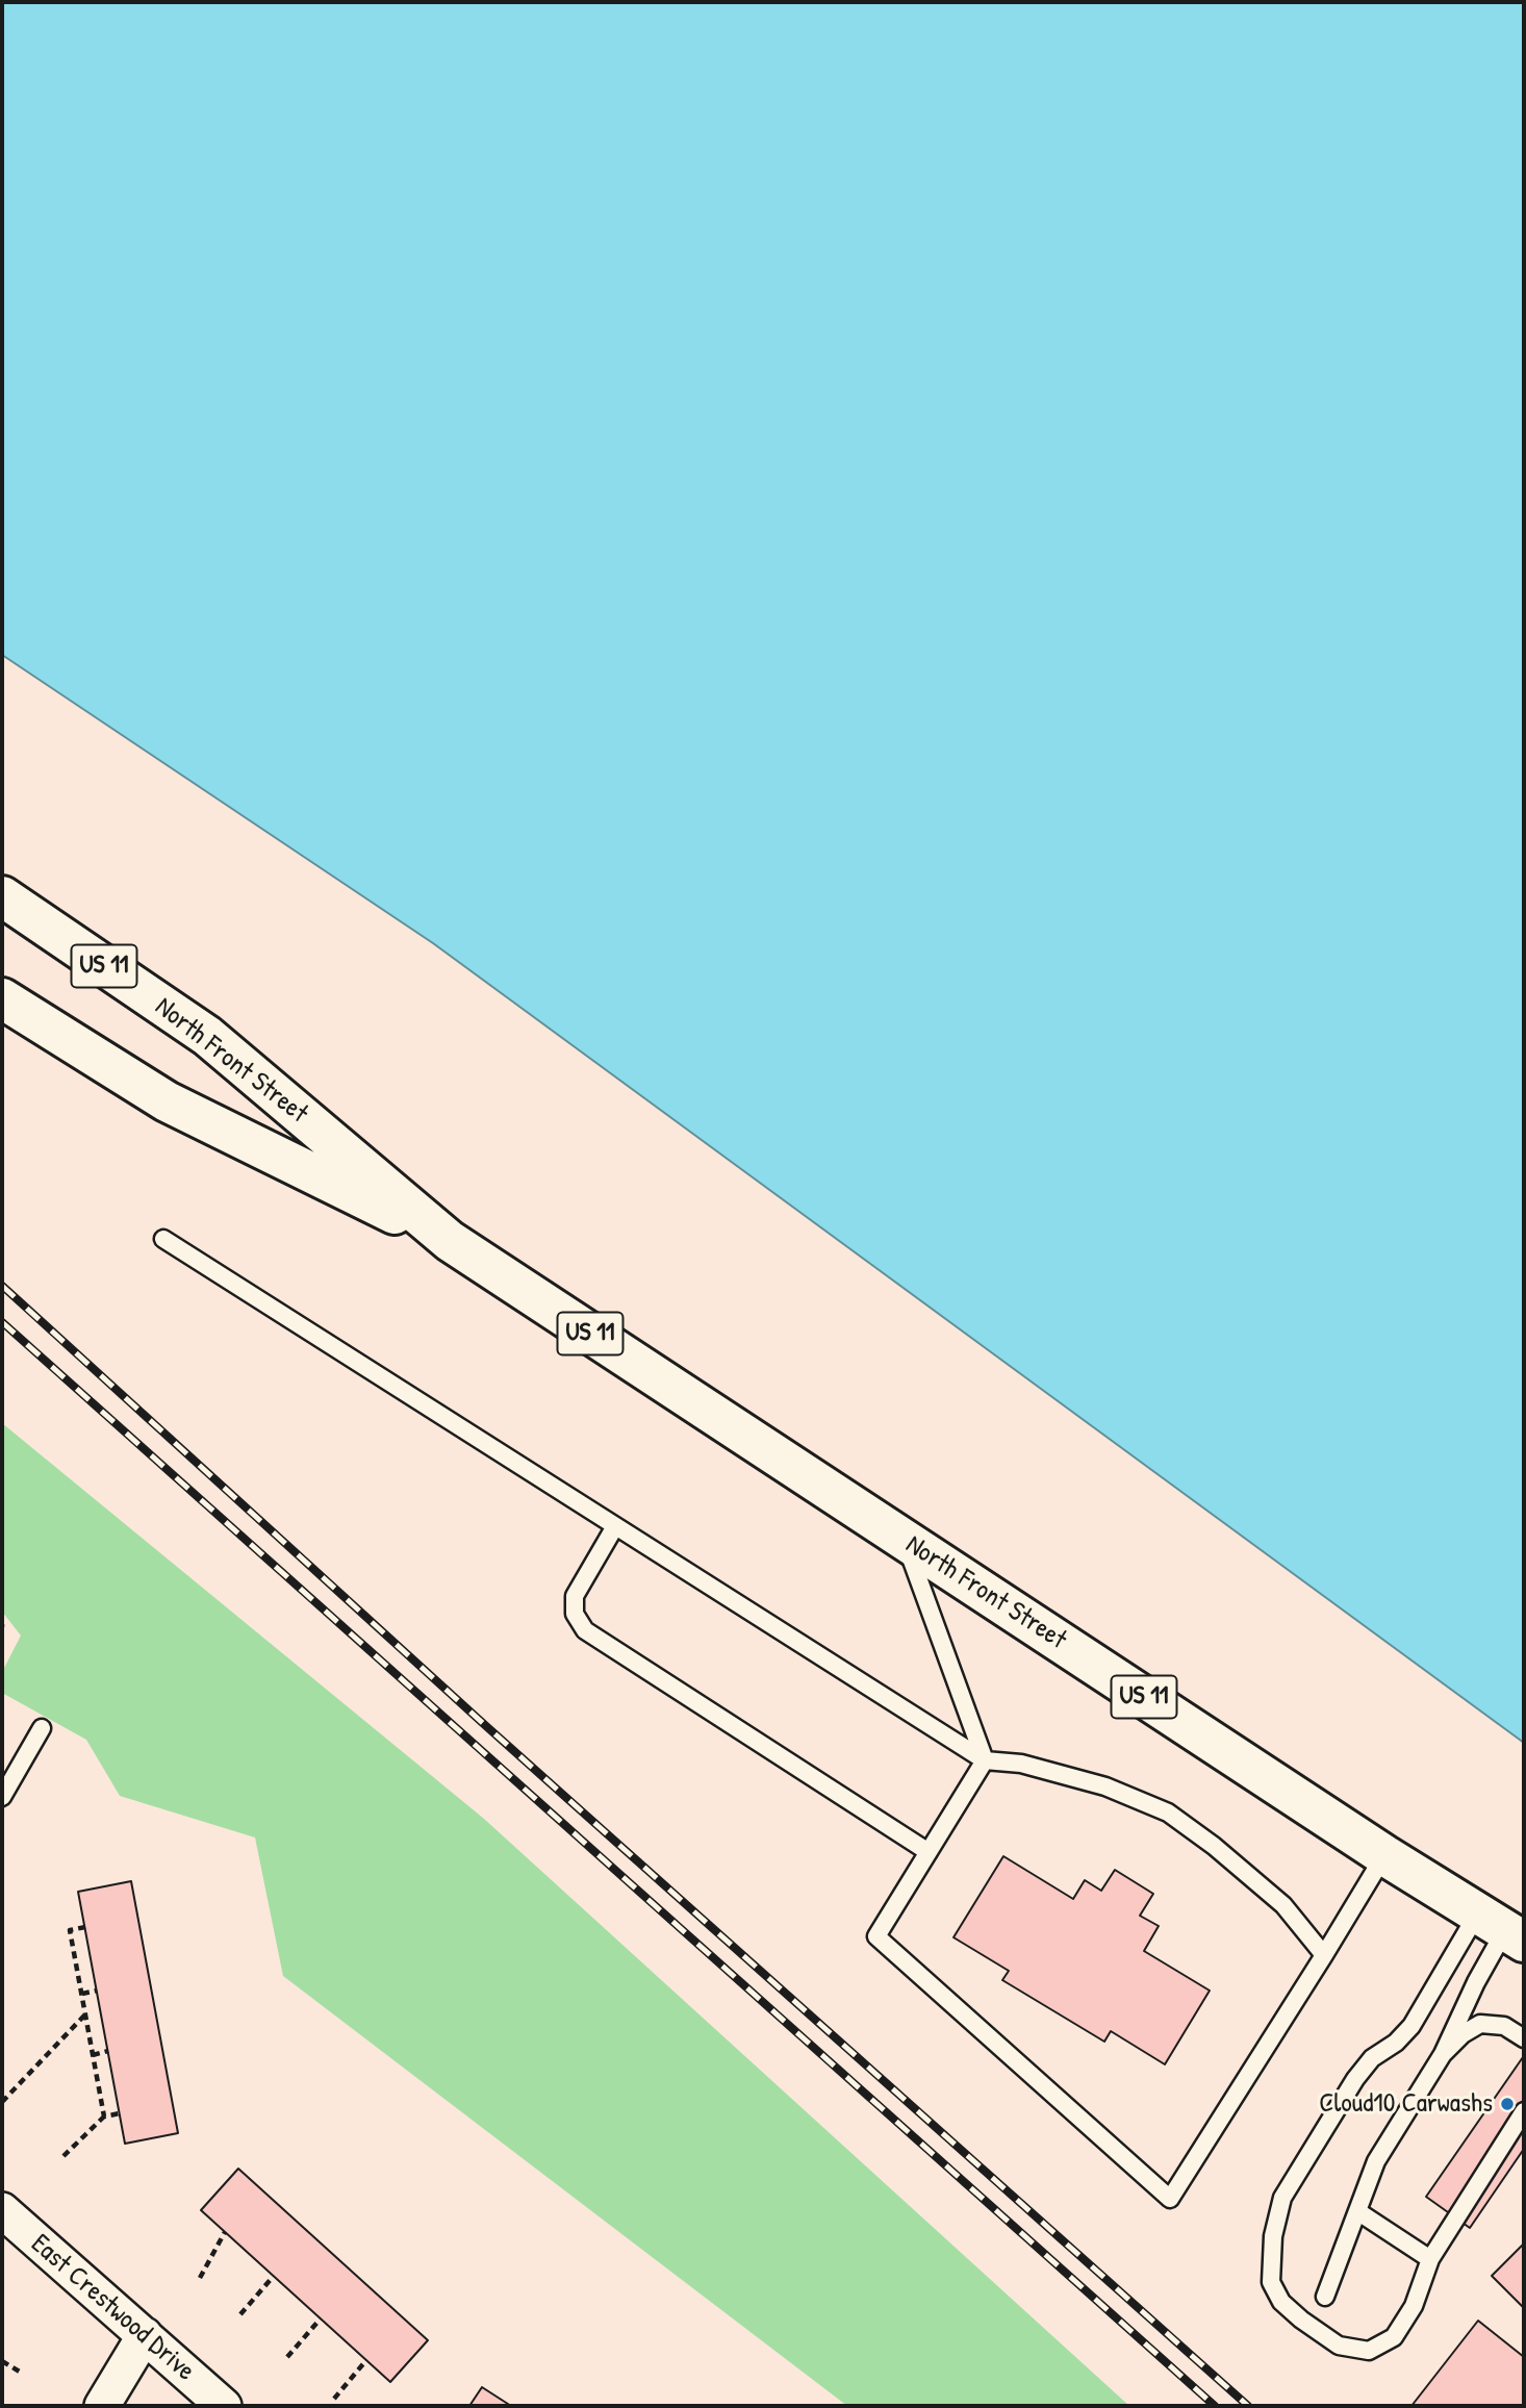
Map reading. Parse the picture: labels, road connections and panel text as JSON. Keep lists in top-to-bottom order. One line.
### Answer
{"streets":{"main road":["US 11","North Front Street"],"street":["East Crestwood Drive"]},"places":["Cloud10 Carwashs"]}
